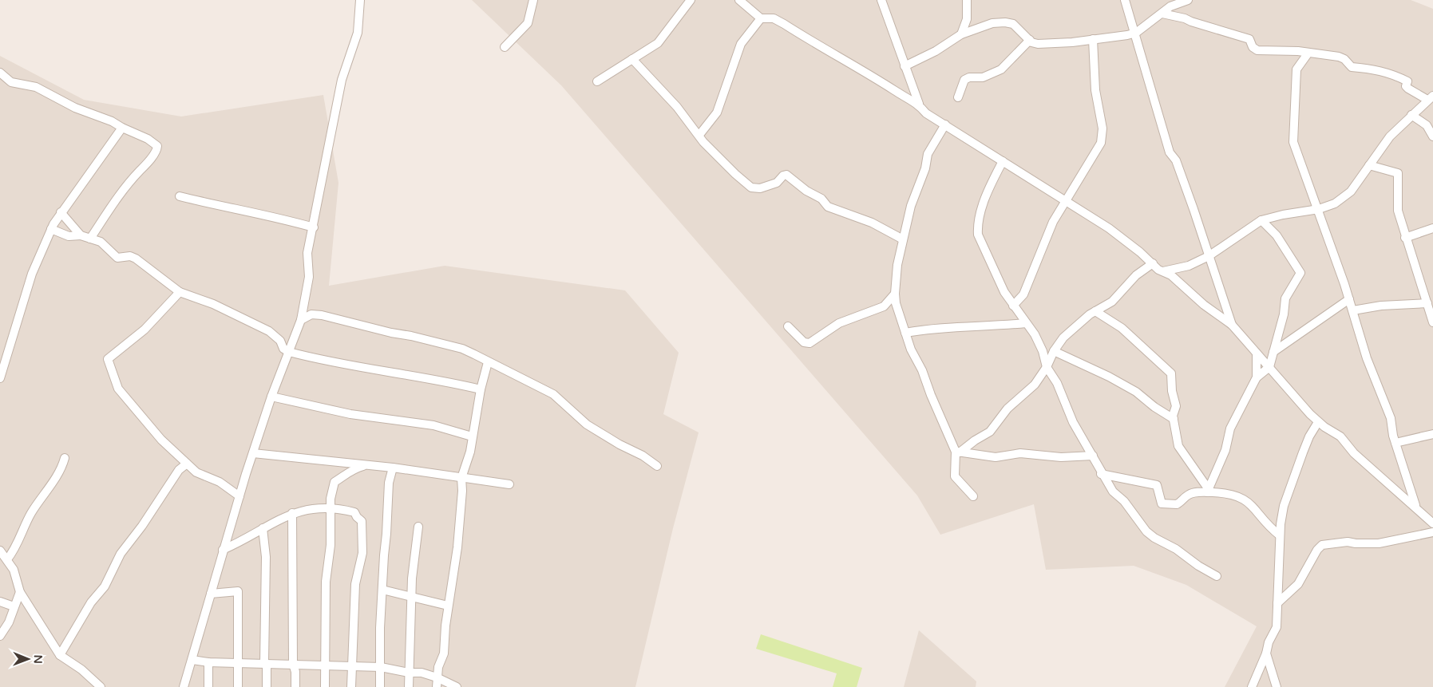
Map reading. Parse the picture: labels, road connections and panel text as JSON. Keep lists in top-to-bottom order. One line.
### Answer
{"north":"right"}
